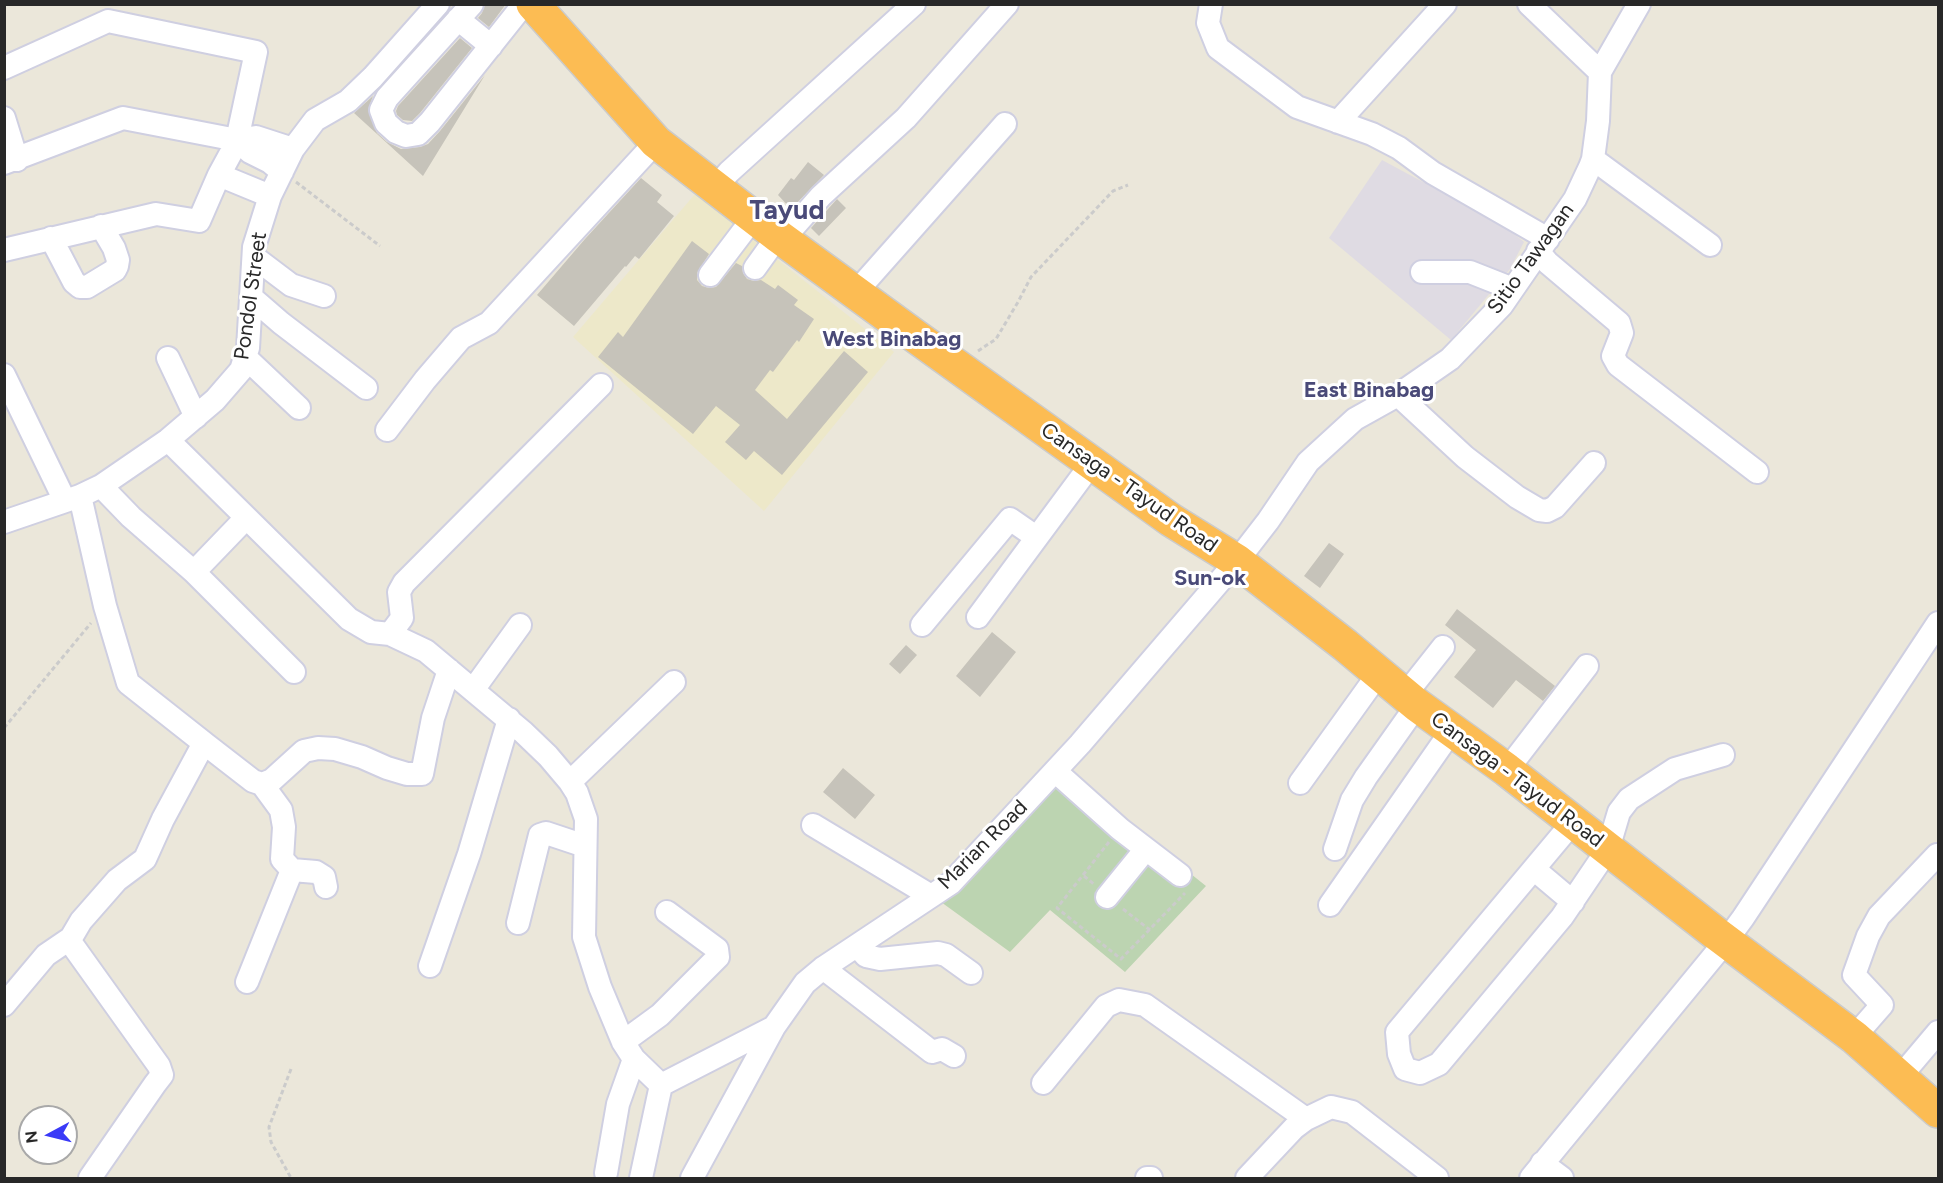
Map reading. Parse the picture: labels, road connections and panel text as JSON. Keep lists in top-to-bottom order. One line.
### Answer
{"streets":{"highway":["Cansaga - Tayud Road"],"street":["Sitio Tawagan","Pondol Street","Marian Road"]},"crossings":[["Sitio Tawagan","Cansaga - Tayud Road"],["Sitio Tawagan","Marian Road"],["Cansaga - Tayud Road","Marian Road"]],"districts":["Tayud","West Binabag","East Binabag","Sun-ok"],"north":"left"}
